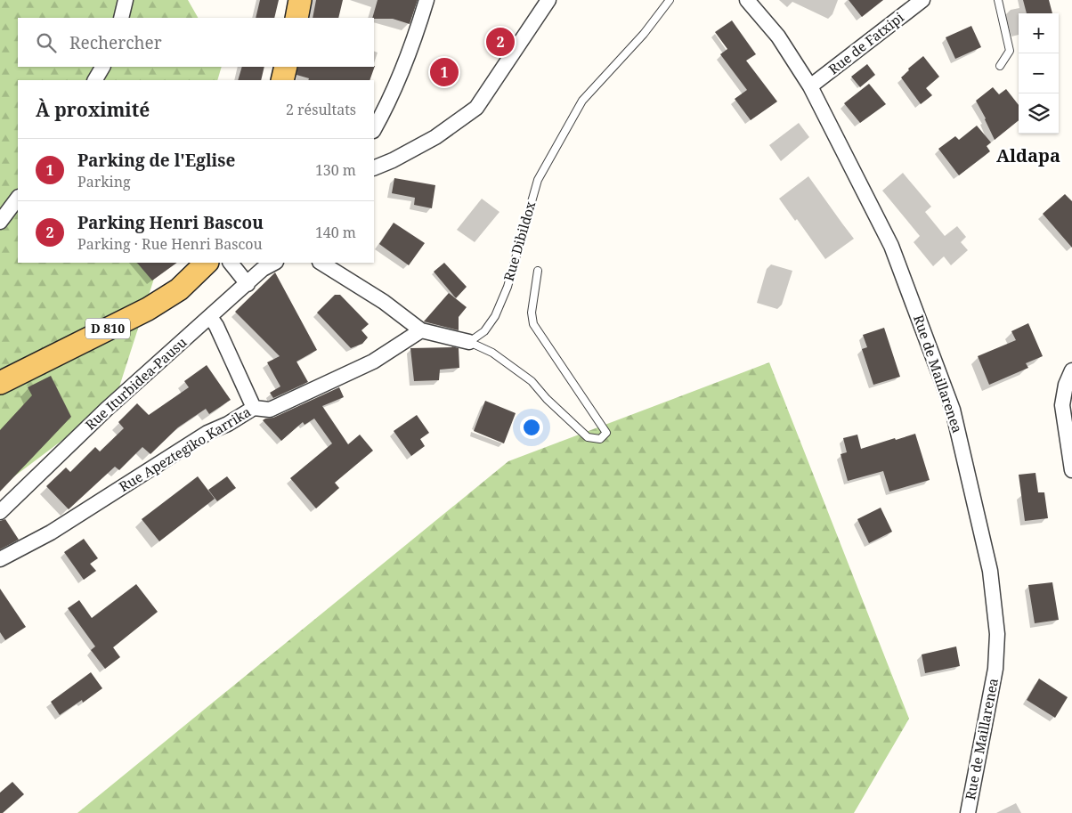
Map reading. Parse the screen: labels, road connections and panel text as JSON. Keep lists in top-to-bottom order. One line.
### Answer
{"streets":{"main road":["D 810"],"street":["Rue de Fatxipi","Rue de Maillarenea","Rue Iturbidea-Pausu","Rue Apeztegiko Karrika"],"lane":["Rue Dibildox"]},"crossings":[["Rue de Fatxipi","Rue de Maillarenea"]],"districts":["Aldapa"],"page":{"map_buttons":["+","−"],"search":"Rechercher","pins":["2","1"],"heading":["À proximité","2 résultats"],"list":[{"mark":"1","name":"Parking de l'Eglise","note":"Parking","value":"130 m"},{"mark":"2","name":"Parking Henri Bascou","note":"Parking · Rue Henri Bascou","value":"140 m"}]}}
